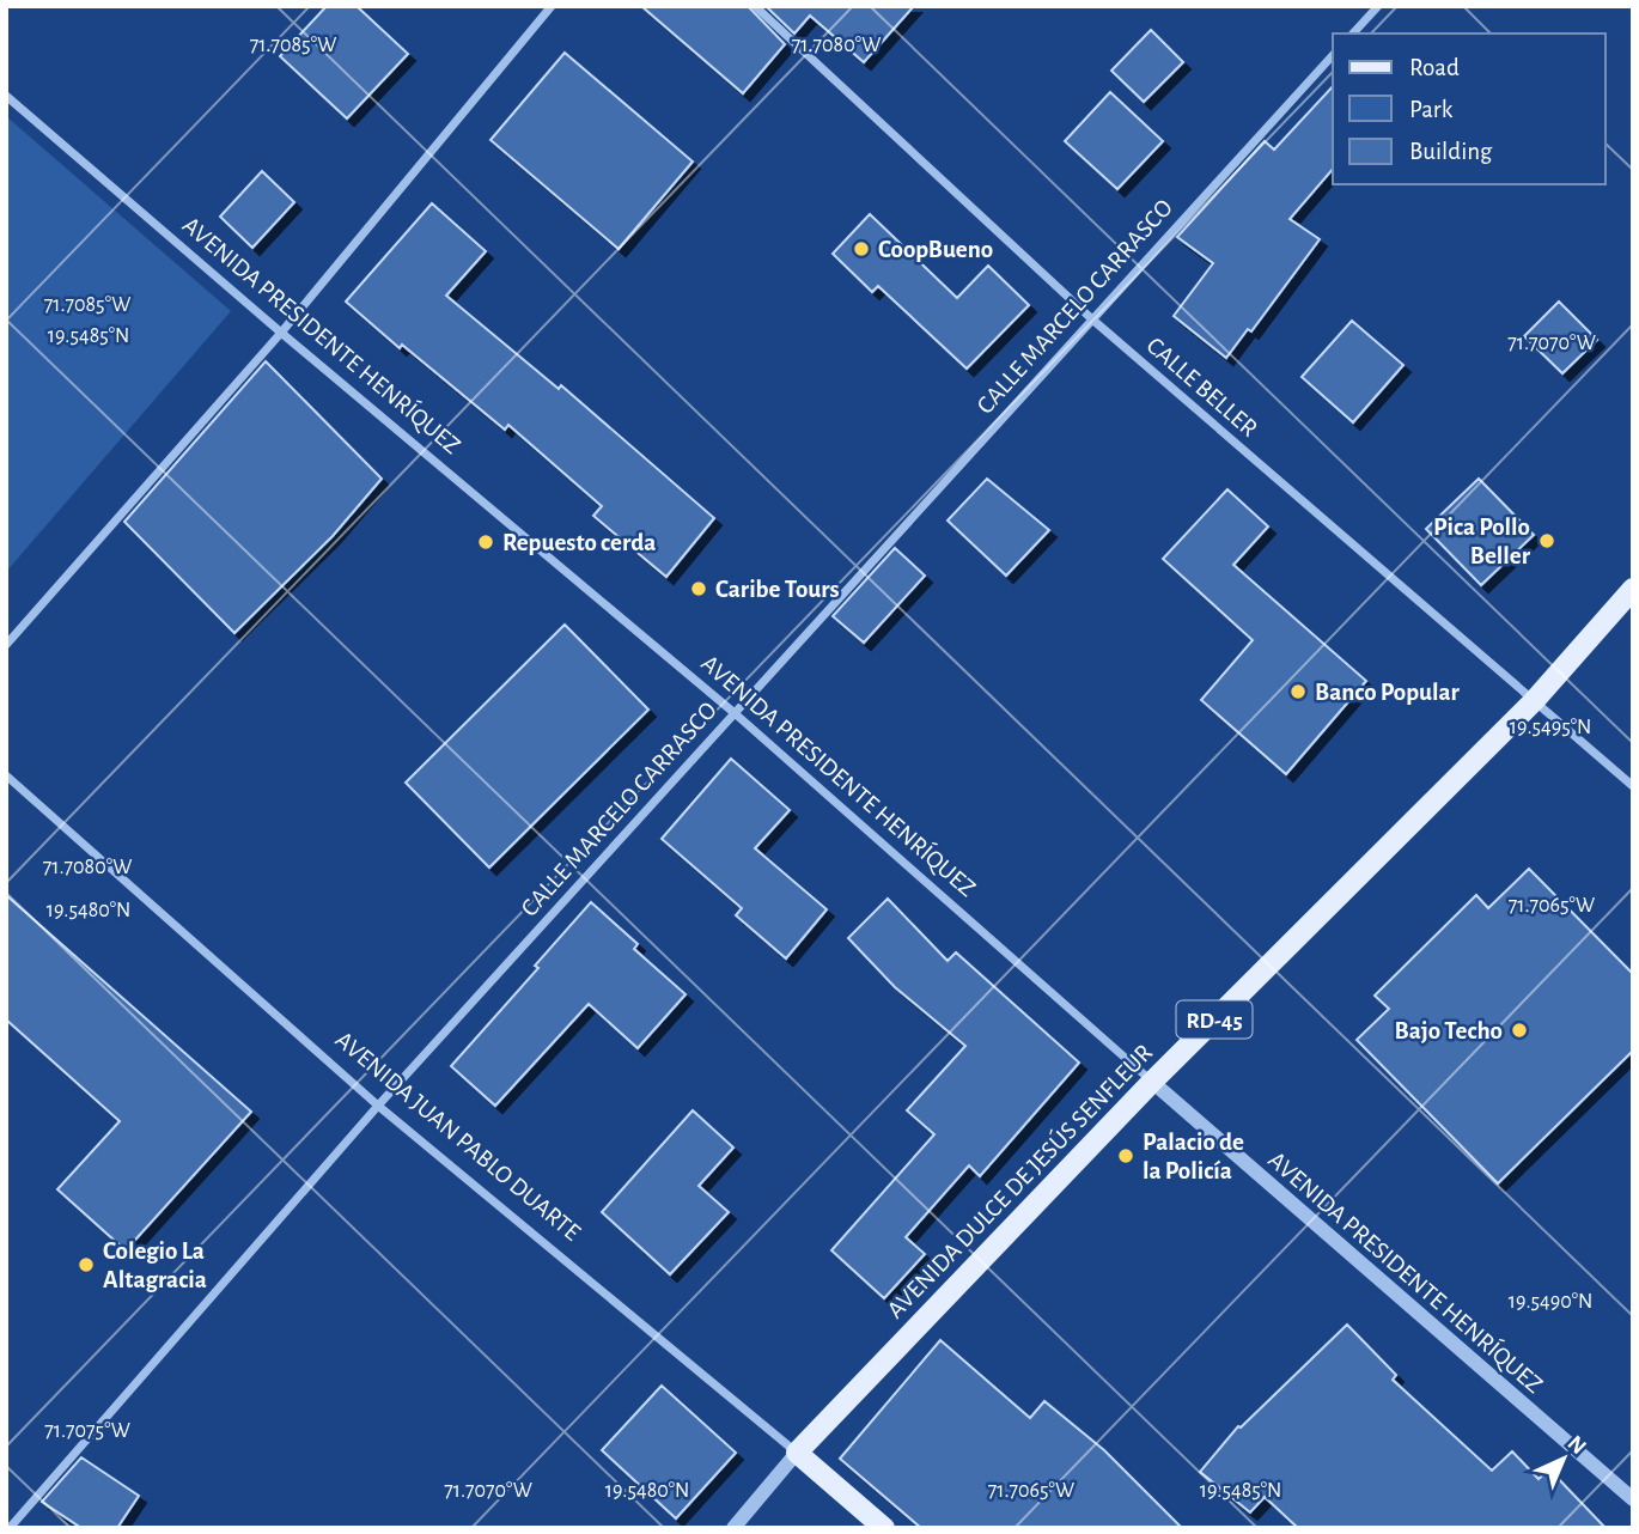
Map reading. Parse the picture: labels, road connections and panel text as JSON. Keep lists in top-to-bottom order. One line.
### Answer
{"streets":{"main road":["RD-45","AVENIDA JUAN PABLO DUARTE","AVENIDA DULCE DE JESÚS SENFLEUR"],"street":["CALLE MARCELO CARRASCO","AVENIDA PRESIDENTE HENRÍQUEZ","CALLE BELLER"]},"crossings":[["CALLE MARCELO CARRASCO","AVENIDA PRESIDENTE HENRÍQUEZ"],["CALLE MARCELO CARRASCO","CALLE BELLER"],["CALLE MARCELO CARRASCO","AVENIDA JUAN PABLO DUARTE"],["AVENIDA PRESIDENTE HENRÍQUEZ","AVENIDA DULCE DE JESÚS SENFLEUR"],["CALLE BELLER","AVENIDA DULCE DE JESÚS SENFLEUR"],["AVENIDA JUAN PABLO DUARTE","AVENIDA DULCE DE JESÚS SENFLEUR"]],"places":["CoopBueno","Pica Pollo Beller","Repuesto cerda","Caribe Tours","Banco Popular","Bajo Techo","Palacio de la Policía","Colegio La Altagracia"],"legend":["Road","Park","Building"],"north":"top right","coordinates":["71.7085°W","71.7080°W","19.5485°N","71.7070°W","19.5495°N","71.7065°W","19.5480°N","19.5490°N","71.7075°W"]}
